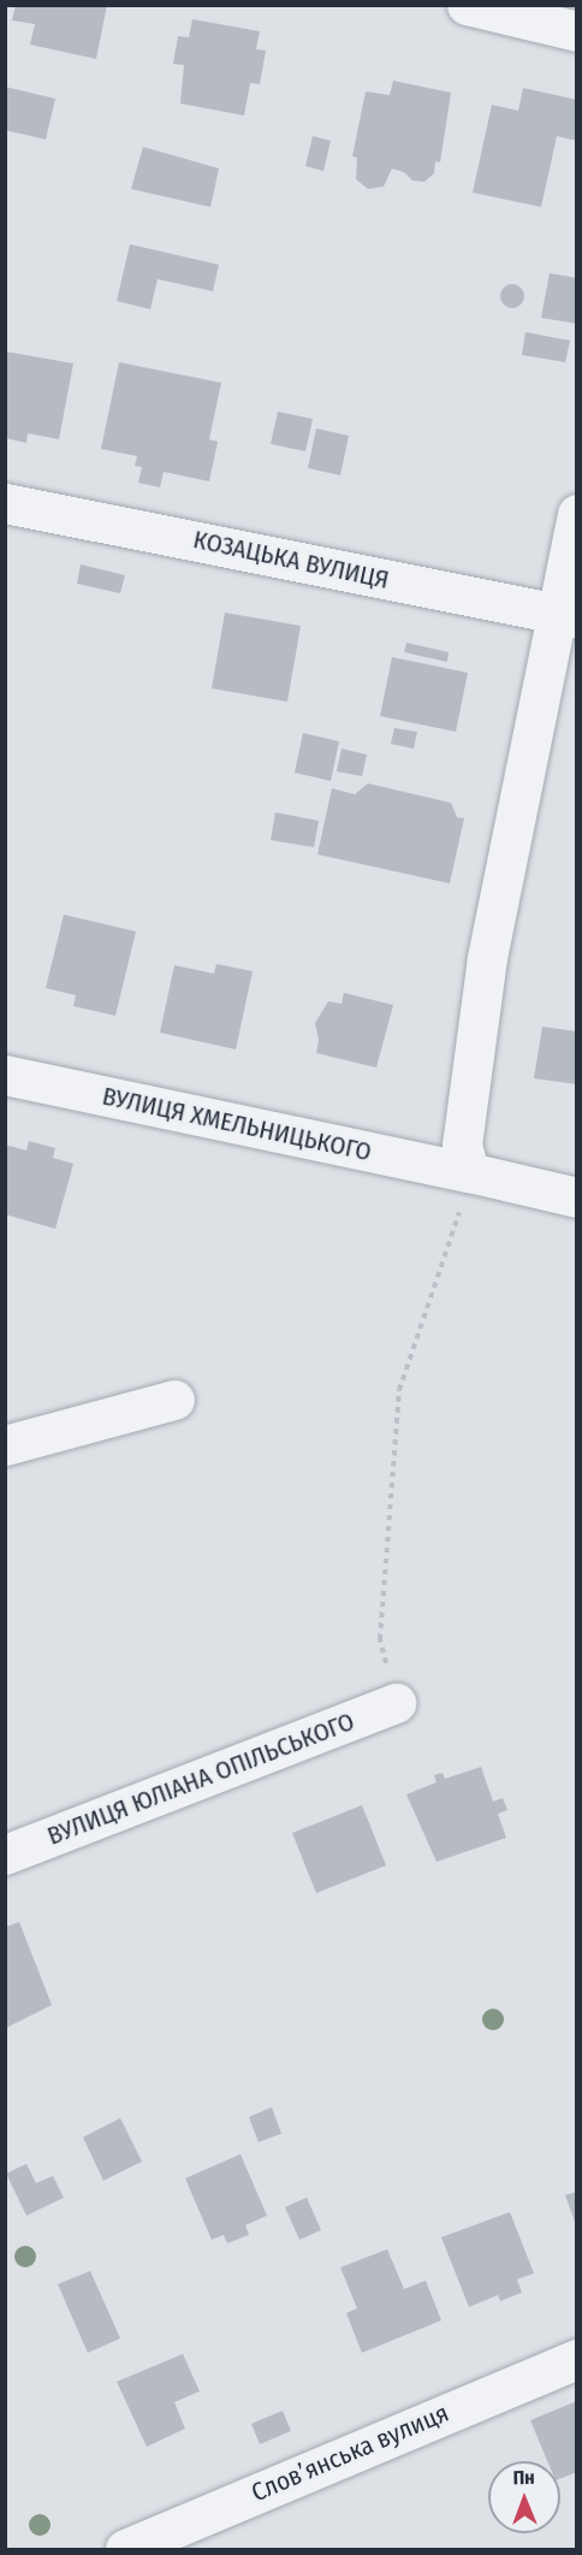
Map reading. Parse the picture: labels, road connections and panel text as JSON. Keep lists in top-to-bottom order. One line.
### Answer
{"streets":{"street":["КОЗАЦЬКА ВУЛИЦЯ","ВУЛИЦЯ ХМЕЛЬНИЦЬКОГО","ВУЛИЦЯ ЮЛІАНА ОПІЛЬСЬКОГО","Словʼянська вулиця"]},"north":"top"}
